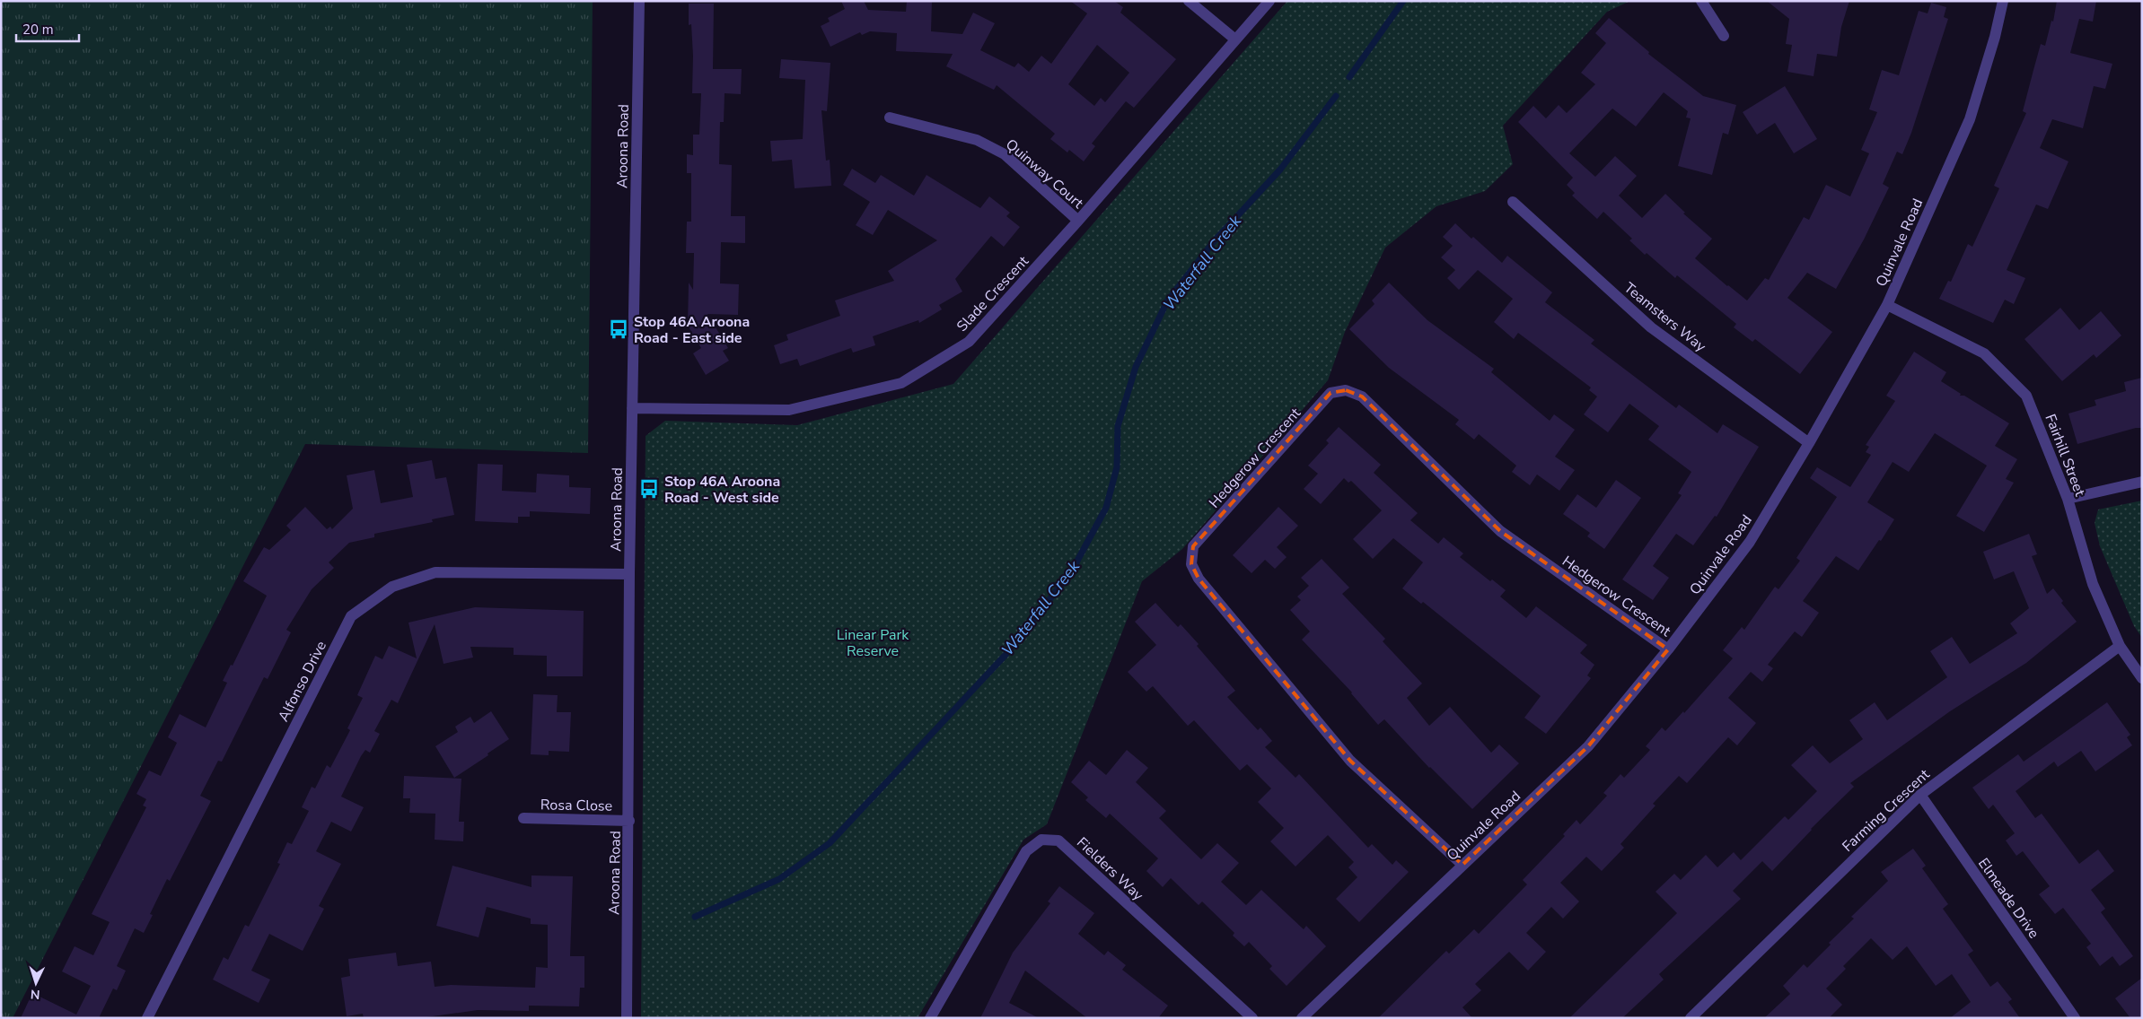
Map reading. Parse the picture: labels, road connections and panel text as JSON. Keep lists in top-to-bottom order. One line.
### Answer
{"streets":{"street":["Aroona Road","Quinway Court","Quinvale Road","Slade Crescent","Teamsters Way","Fairhill Street","Hedgerow Crescent","Alfonso Drive","Rosa Close","Farming Crescent","Fielders Way","Elmeade Drive"]},"crossings":[["Aroona Road","Slade Crescent"],["Aroona Road","Alfonso Drive"],["Aroona Road","Rosa Close"],["Quinway Court","Slade Crescent"],["Quinvale Road","Teamsters Way"],["Quinvale Road","Fairhill Street"],["Quinvale Road","Hedgerow Crescent"],["Fairhill Street","Farming Crescent"],["Farming Crescent","Elmeade Drive"]],"water":["Waterfall Creek"],"parks":["Linear Park Reserve"],"places":{"bus stop":["Stop 46A Aroona Road - East side","Stop 46A Aroona Road - West side"]},"scale_bar":"20 m","north":"bottom"}
